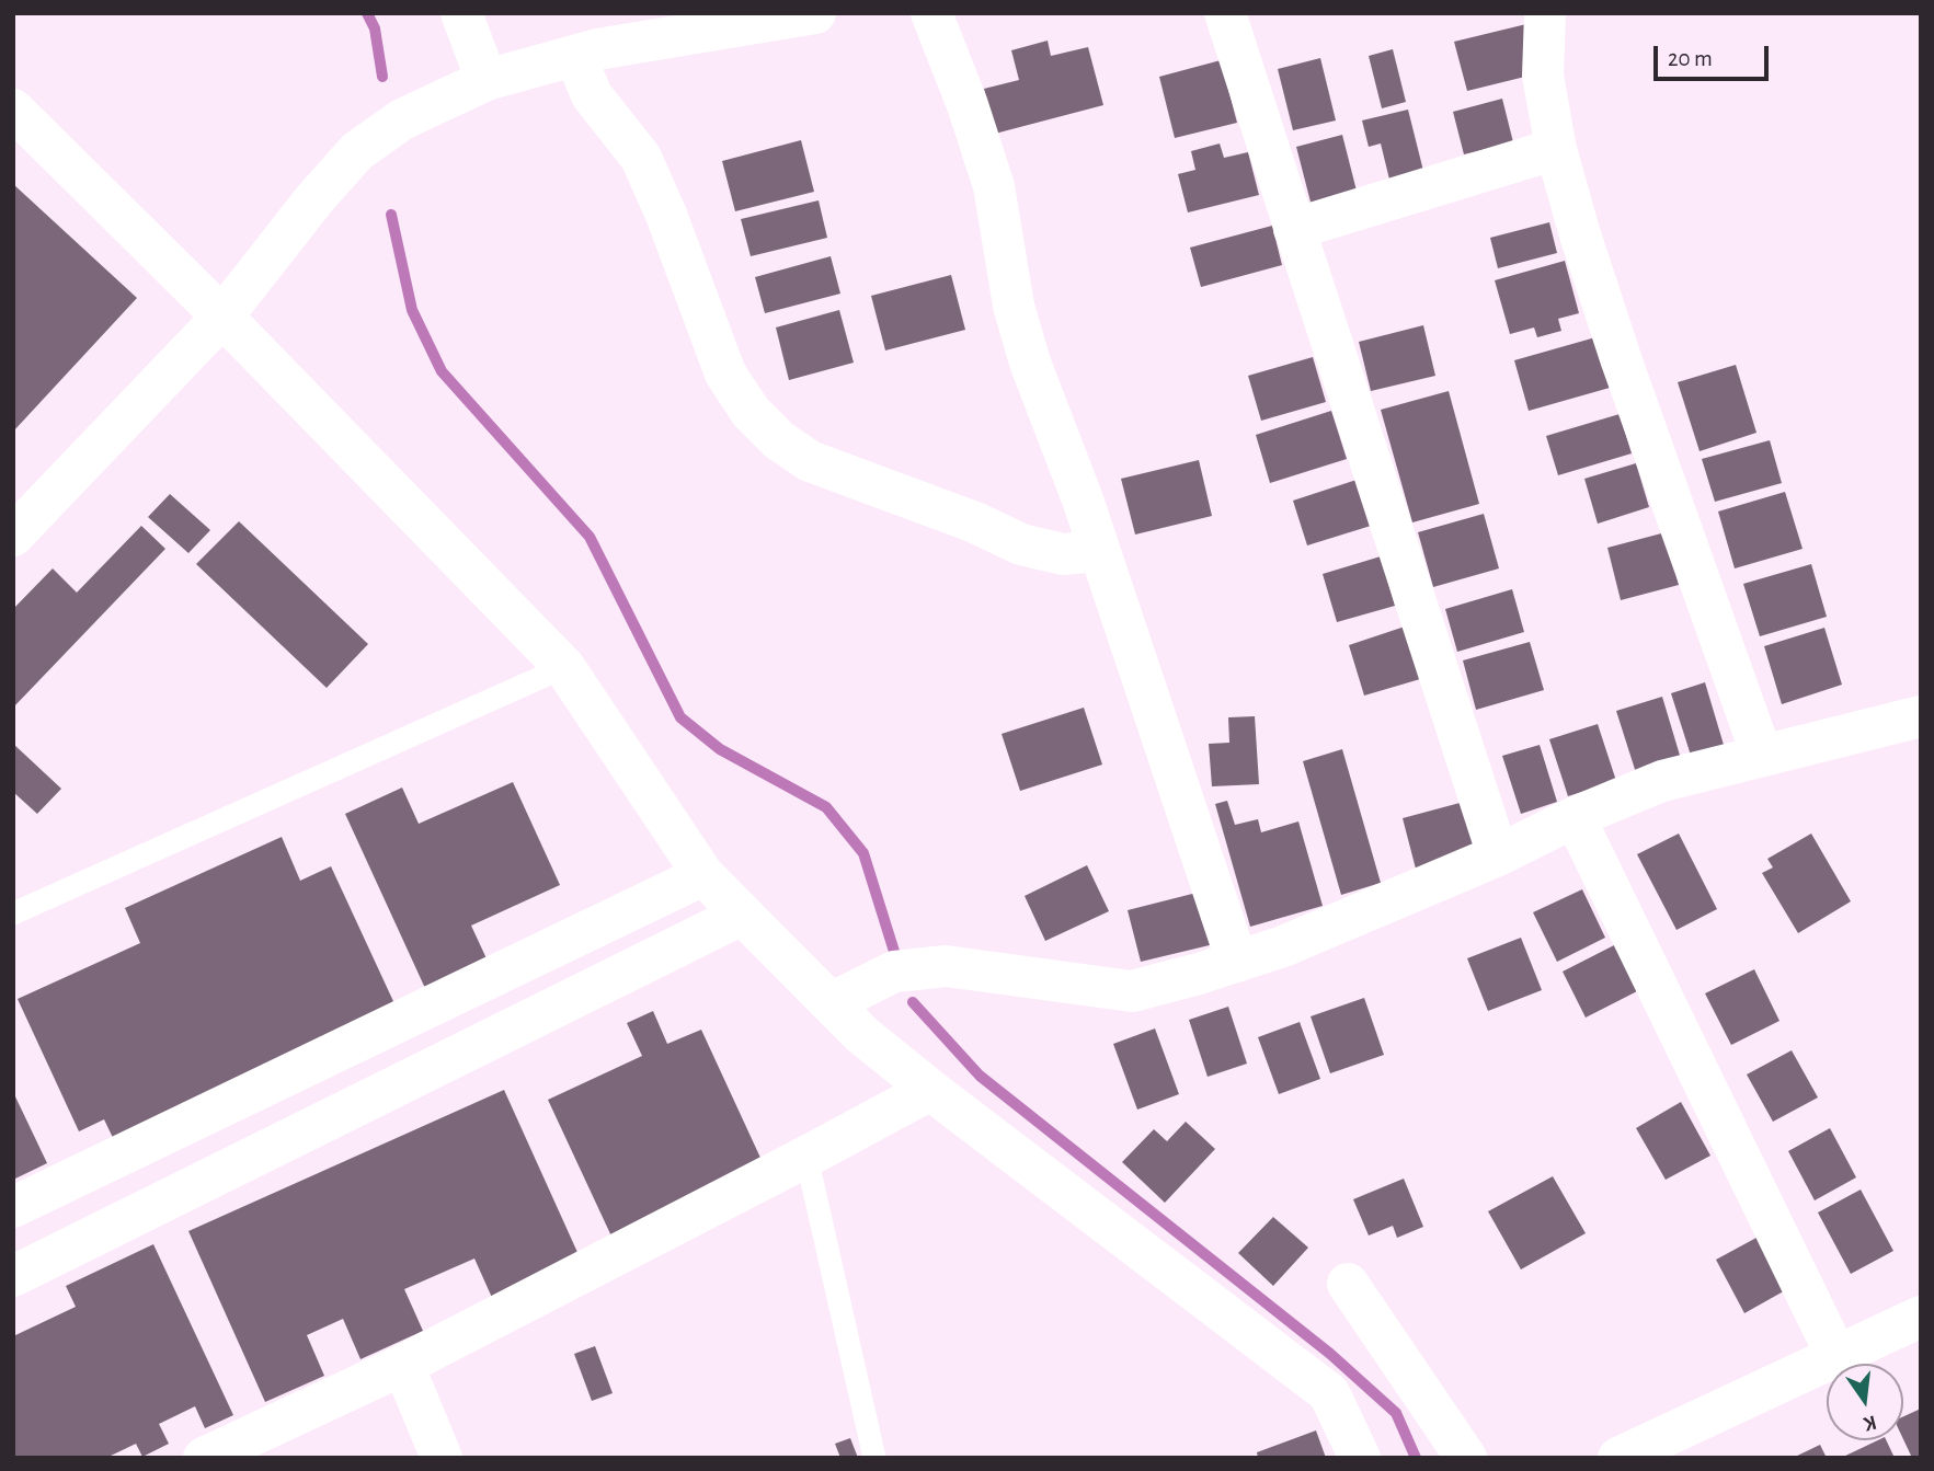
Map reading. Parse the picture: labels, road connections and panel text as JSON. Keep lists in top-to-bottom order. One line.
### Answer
{"scale_bar":"20 m","north":"bottom"}
